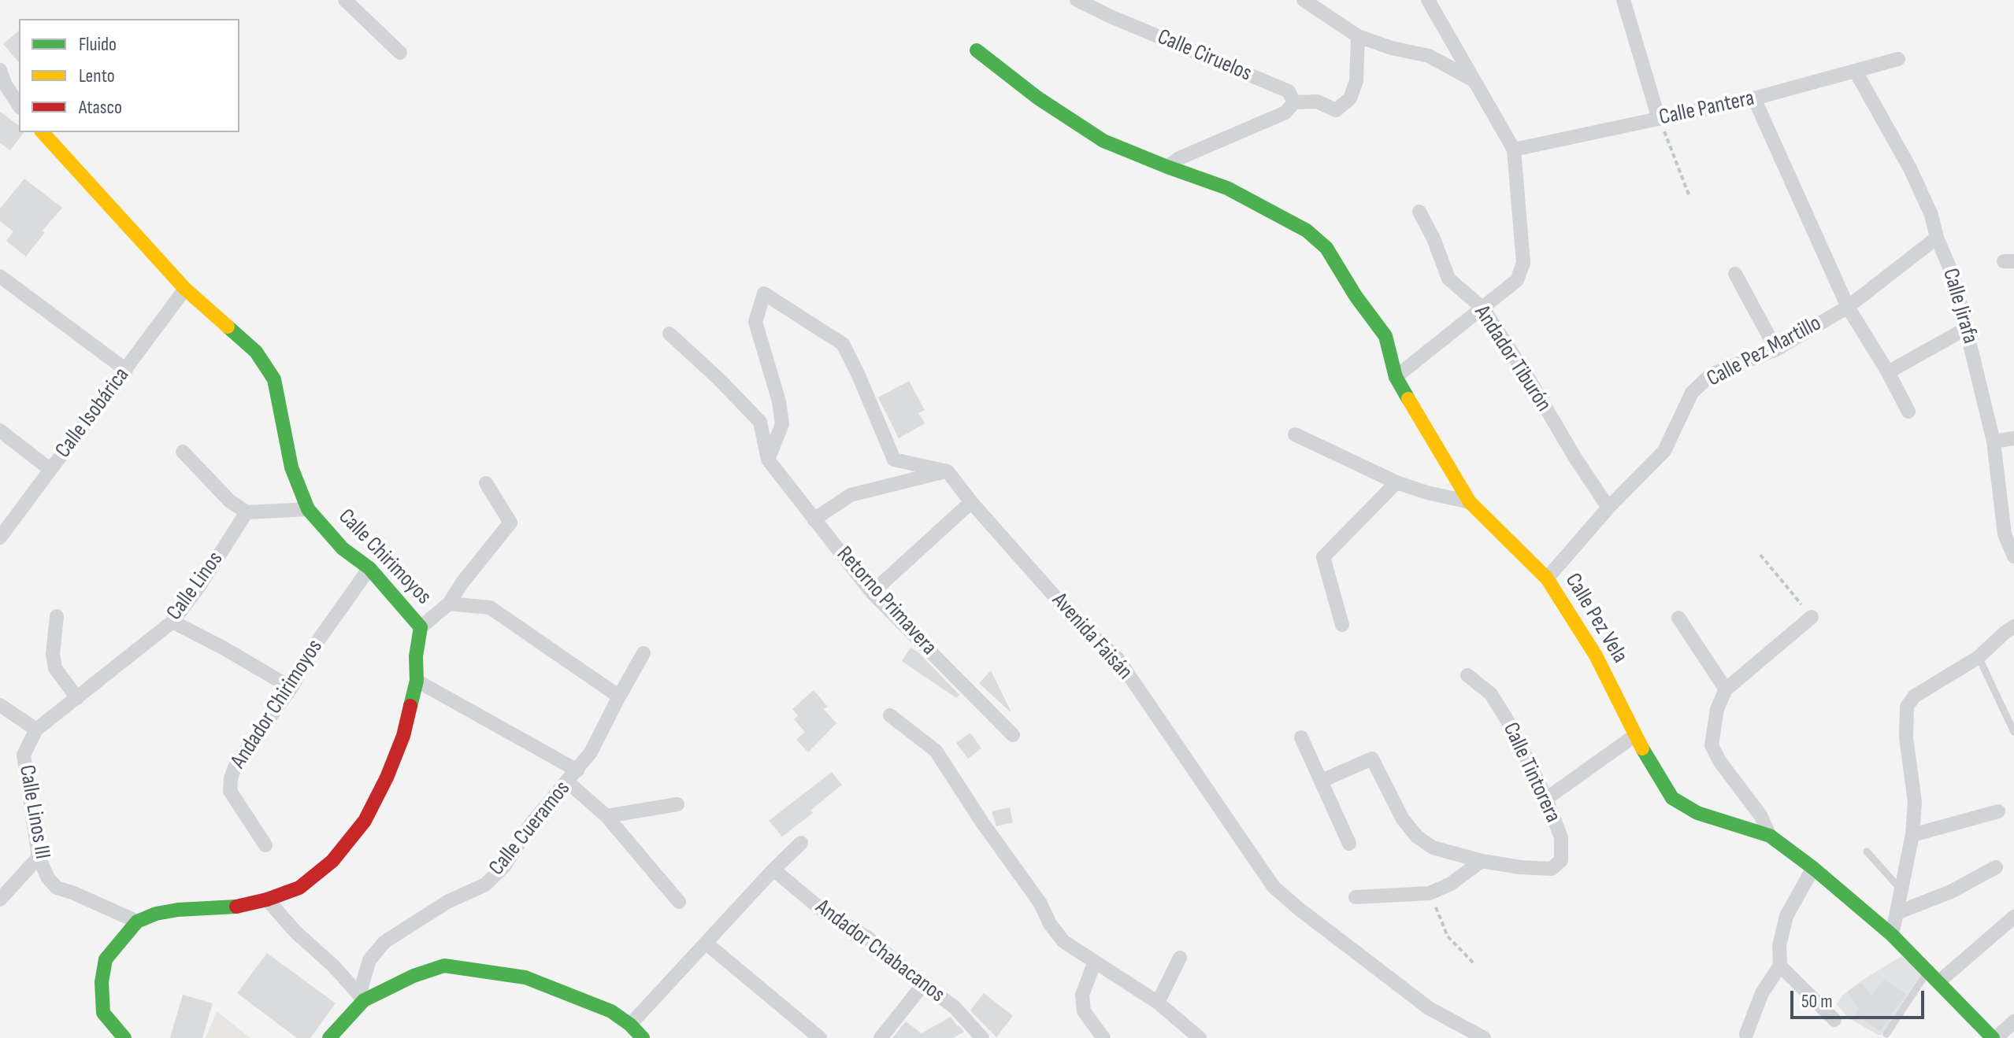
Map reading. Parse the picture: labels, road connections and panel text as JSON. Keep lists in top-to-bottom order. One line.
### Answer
{"streets":{"street":["Calle Ciruelos","Calle Pantera","Calle Jirafa","Calle Pez Martillo","Andador Tiburón","Calle Isobárica","Calle Chirimoyos","Calle Linos","Retorno Primavera","Calle Pez Vela","Avenida Faisán","Andador Chirimoyos","Calle Tintorera","Calle Linos III","Calle Cueramos","Andador Chabacanos"]},"crossings":[["Calle Pantera","Calle Jirafa"],["Calle Jirafa","Calle Pez Martillo"],["Calle Pez Martillo","Andador Tiburón"],["Calle Pez Martillo","Calle Pez Vela"],["Calle Isobárica","Calle Chirimoyos"],["Calle Chirimoyos","Andador Chirimoyos"],["Calle Chirimoyos","Calle Linos III"],["Calle Linos","Calle Linos III"]],"legend":["Fluido","Lento","Atasco"],"scale_bar":"50 m"}
